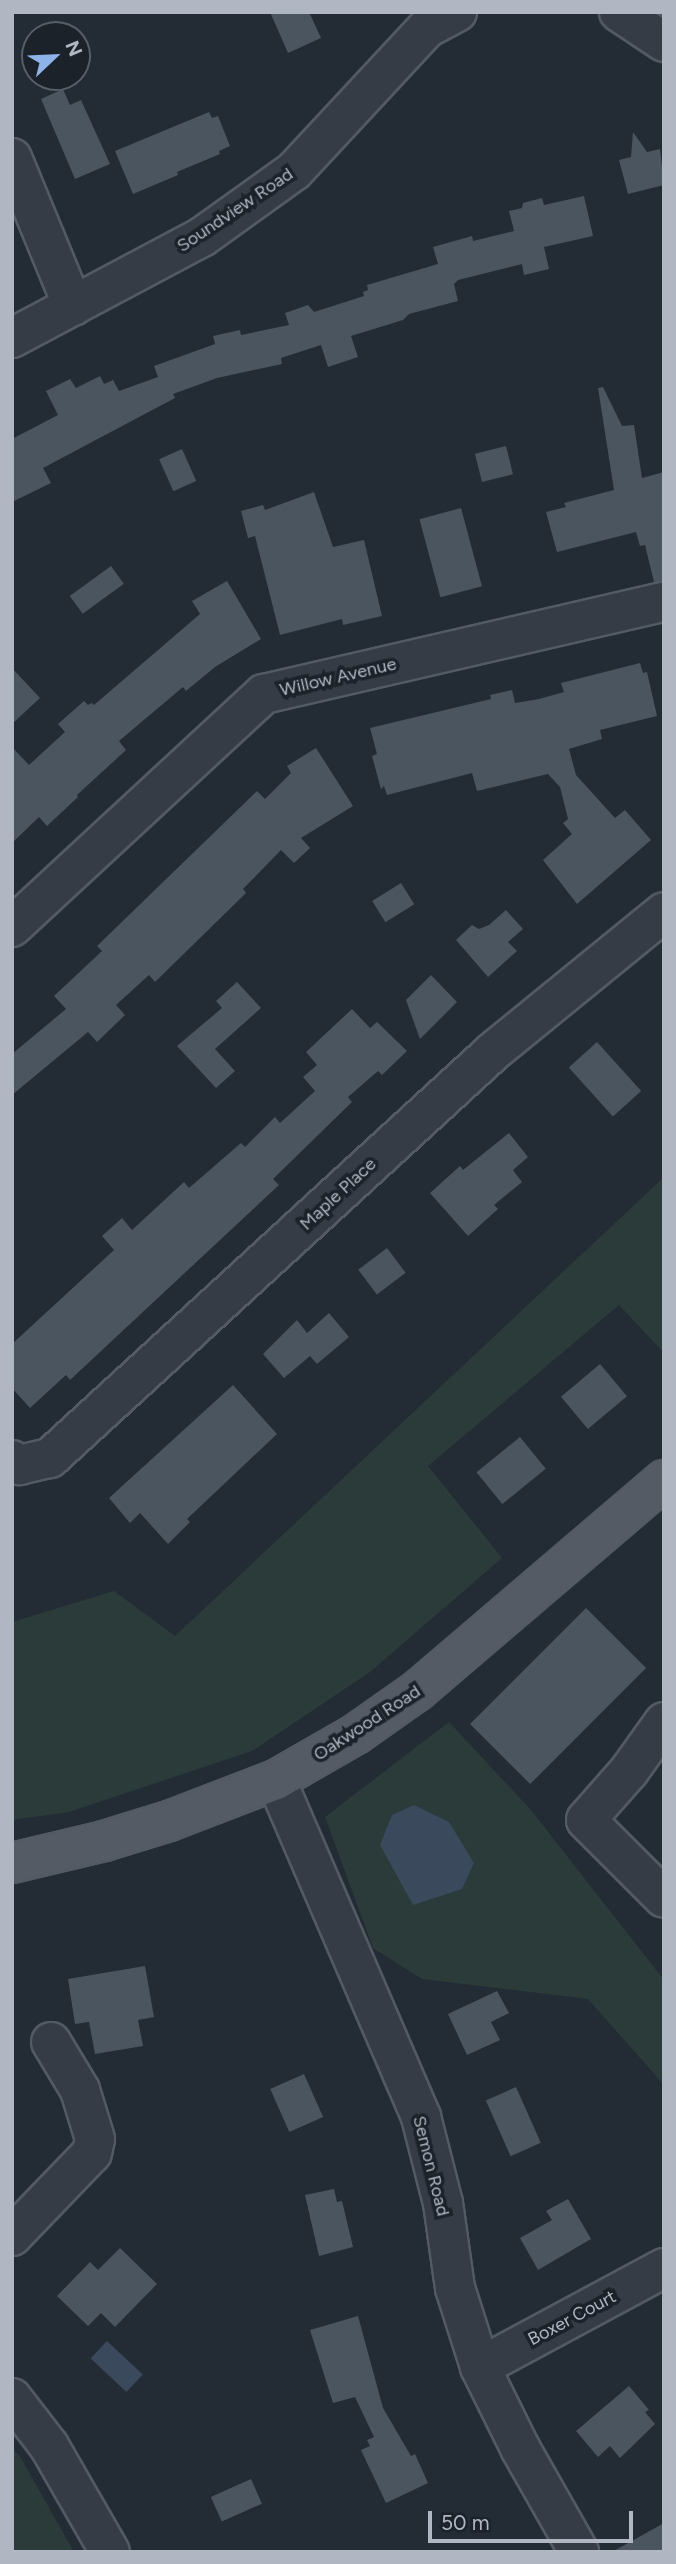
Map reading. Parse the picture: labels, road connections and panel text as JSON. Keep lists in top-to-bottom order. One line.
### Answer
{"streets":{"main road":["Oakwood Road"],"street":["Soundview Road","Willow Avenue","Maple Place","Semon Road","Boxer Court"]},"crossings":[["Oakwood Road","Semon Road"],["Semon Road","Boxer Court"]],"scale_bar":"50 m","north":"top right"}
